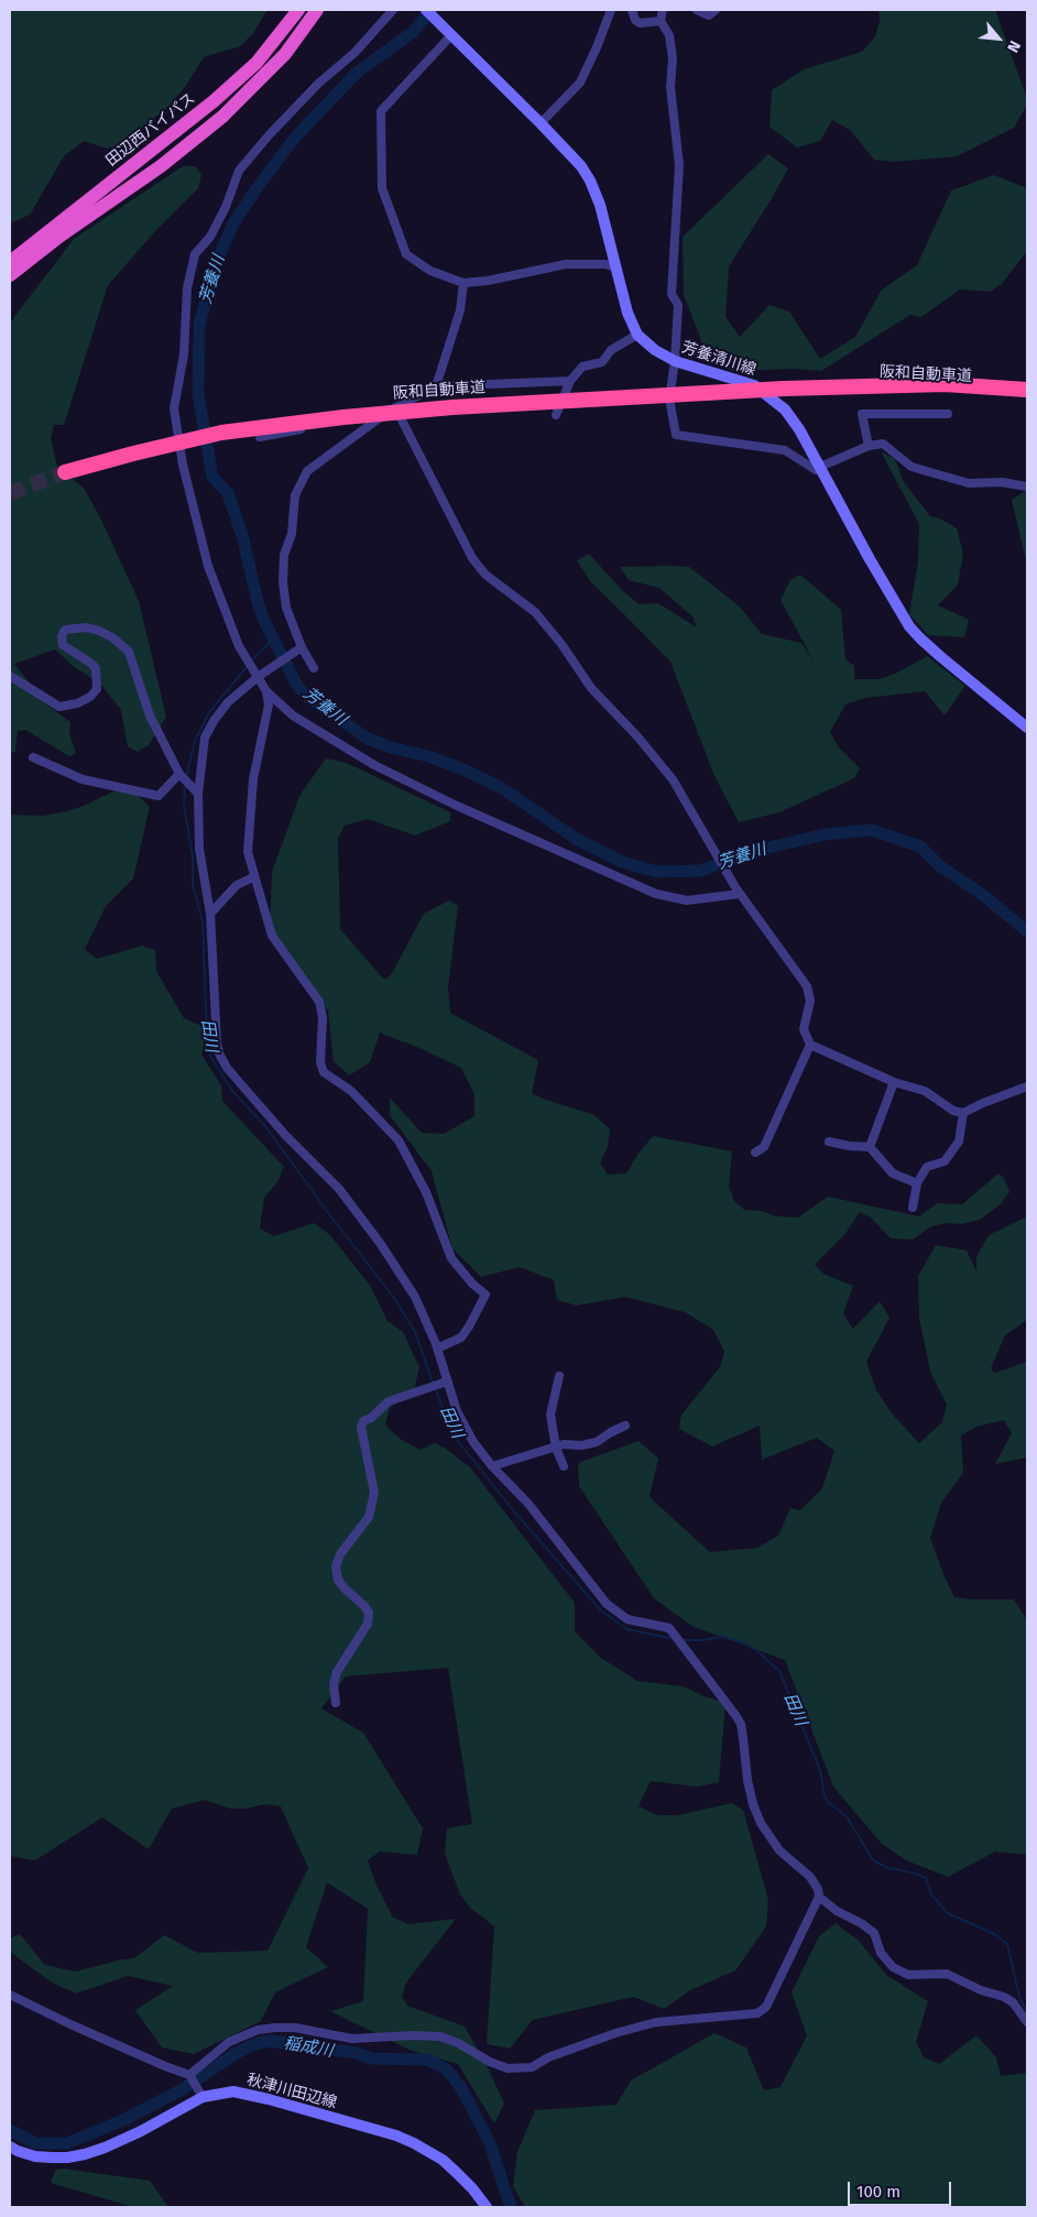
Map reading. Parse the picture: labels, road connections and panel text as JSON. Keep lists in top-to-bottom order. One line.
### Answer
{"streets":{"highway":["田辺西バイパス","阪和自動車道"],"main road":["芳養清川線","秋津川田辺線"]},"water":["芳養川","田川","稲成川"],"scale_bar":"100 m","north":"bottom right"}
